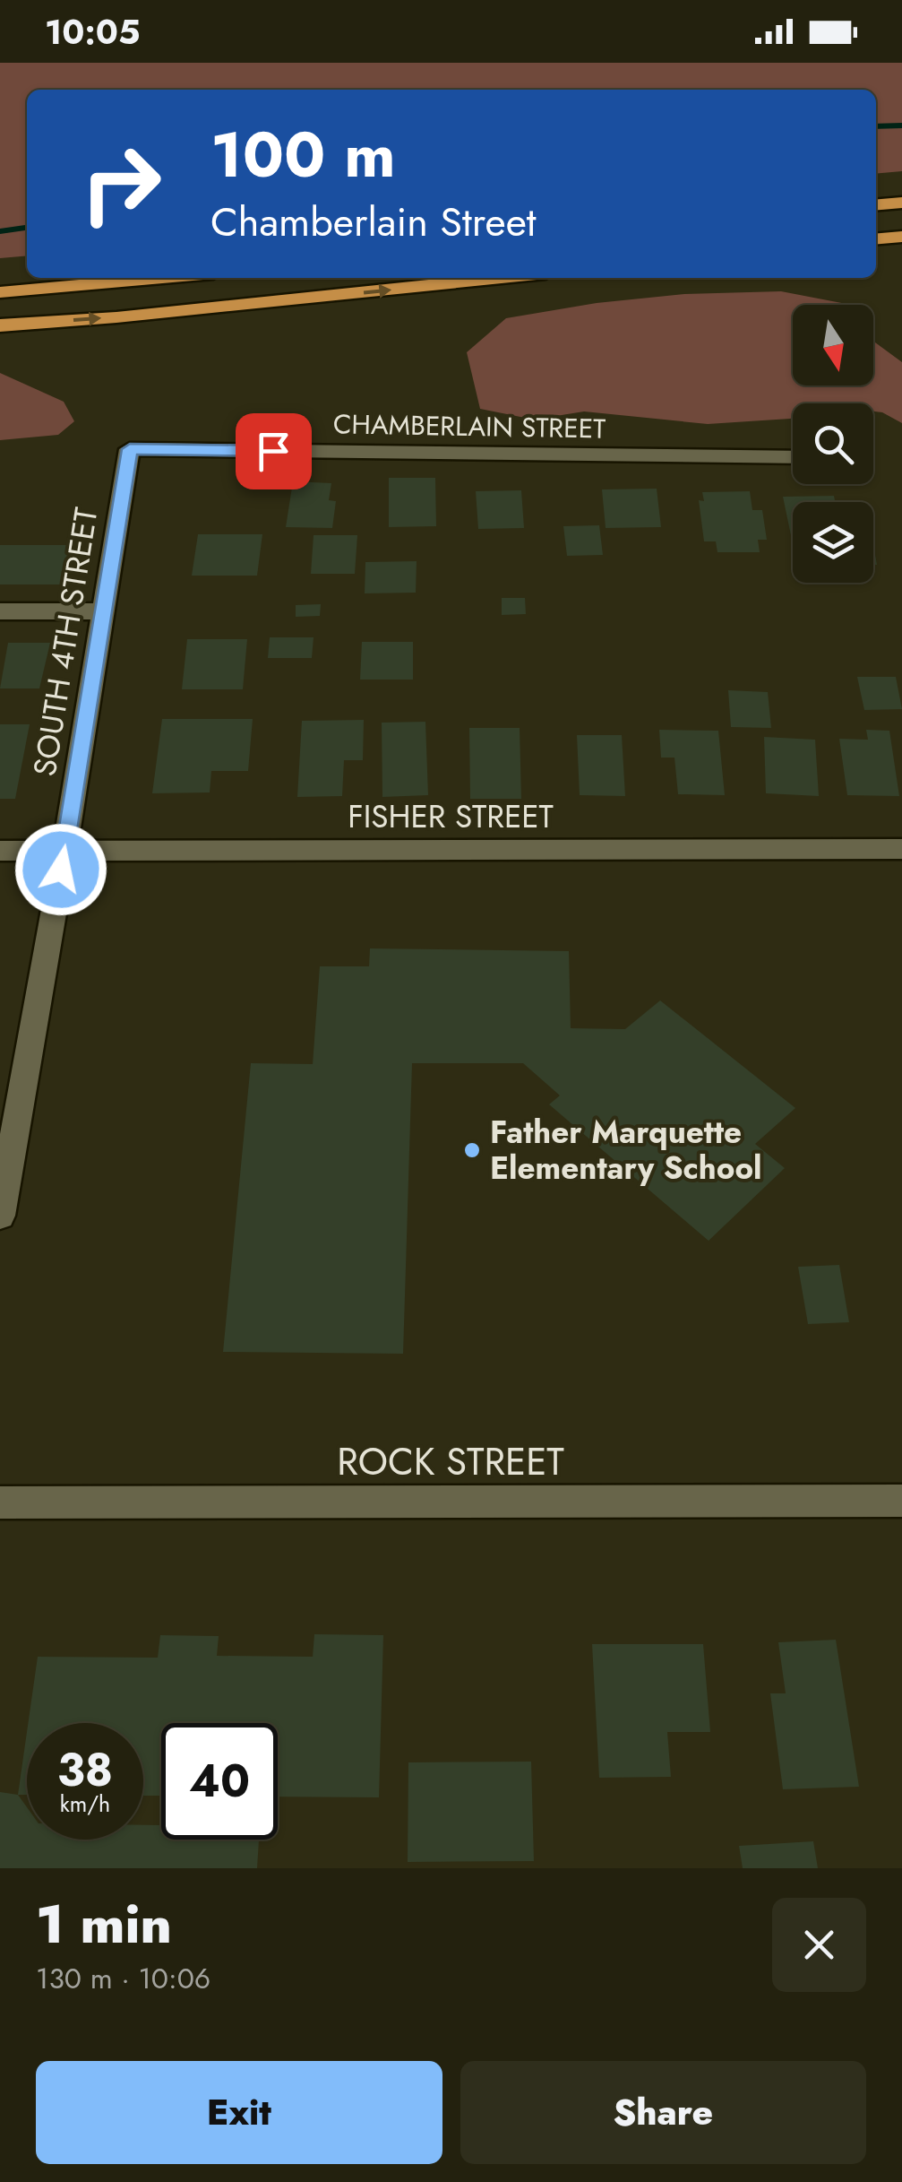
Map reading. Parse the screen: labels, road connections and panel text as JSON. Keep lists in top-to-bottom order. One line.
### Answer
{"streets":{"street":["CHAMBERLAIN STREET","SOUTH 4TH STREET","FISHER STREET","ROCK STREET"]},"crossings":[["CHAMBERLAIN STREET","SOUTH 4TH STREET"],["SOUTH 4TH STREET","FISHER STREET"]],"places":["Father Marquette Elementary School"],"north":"bottom","page":{"status":"10:05","turn":["100 m","Chamberlain Street"],"speed":"38 km/h","limit":"40","heading":["1 min","130 m · 10:06"],"buttons":["Exit","Share"]}}
